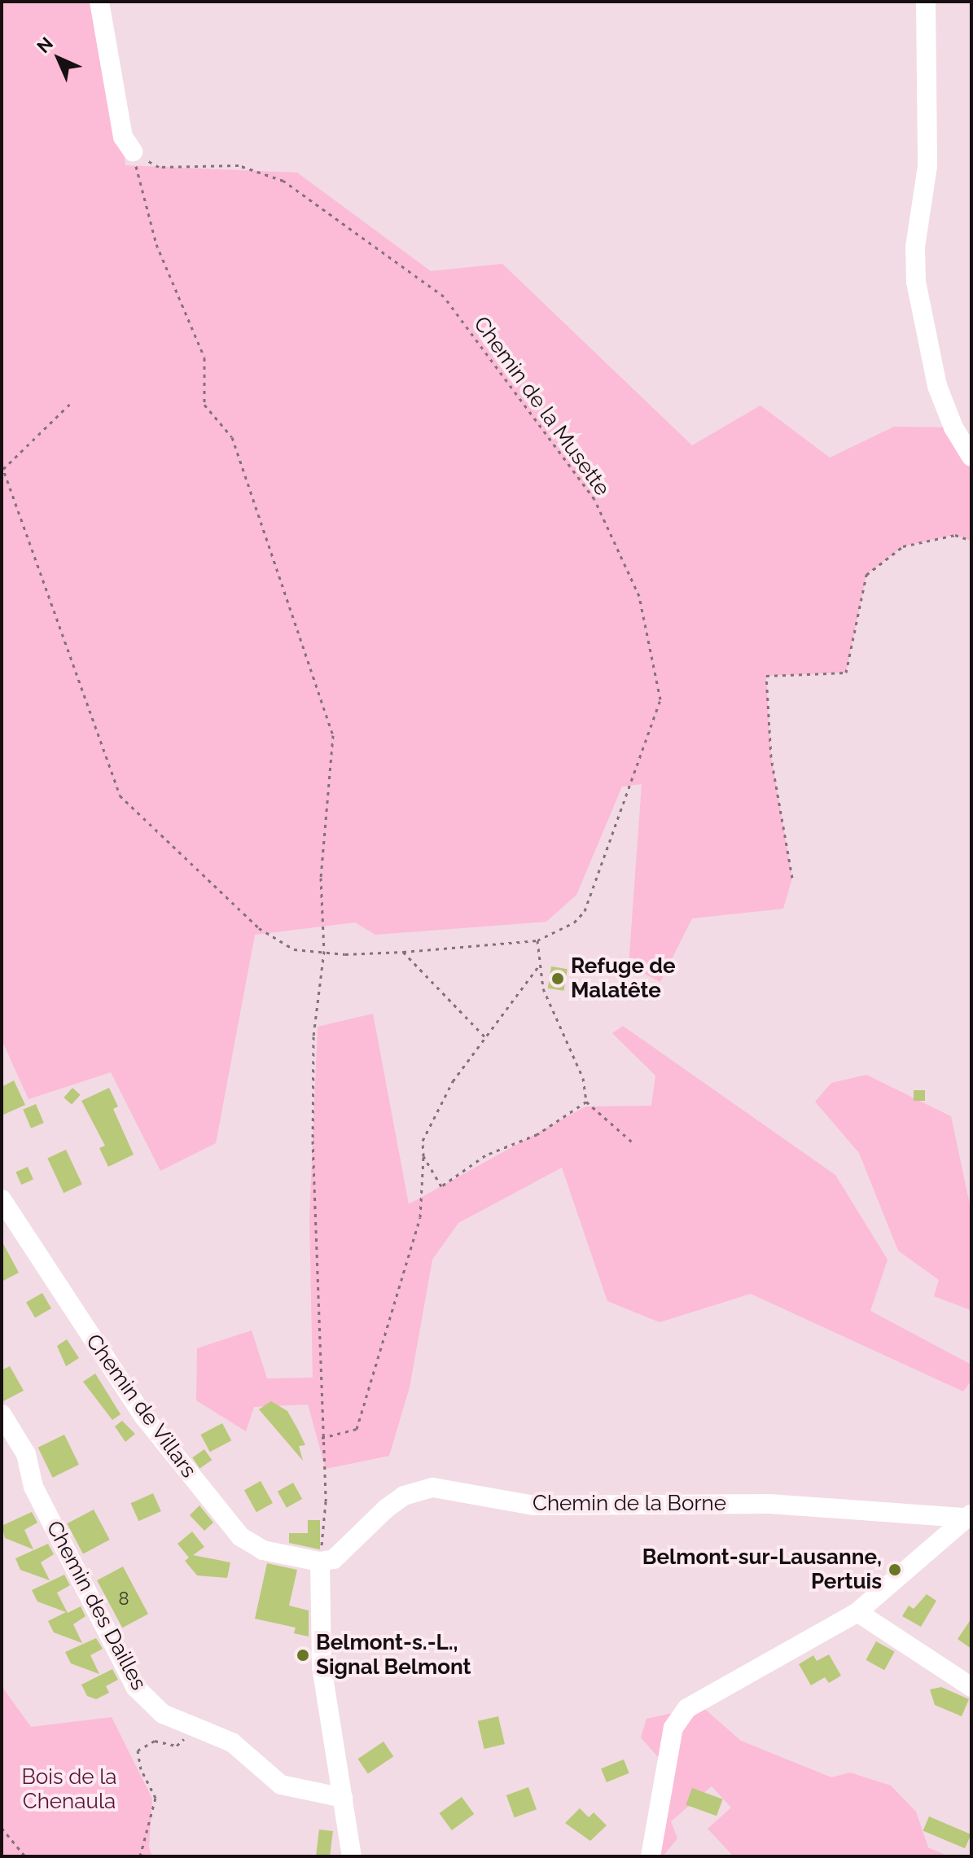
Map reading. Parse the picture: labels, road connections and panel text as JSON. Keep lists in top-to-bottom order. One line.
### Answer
{"streets":{"street":["Chemin de Villars","Chemin de la Borne","Chemin des Dailles"],"path":["Chemin de la Musette"]},"crossings":[["Chemin de Villars","Chemin de la Borne"]],"parks":["Bois de la Chenaula"],"places":["Refuge de Malatête","Belmont-sur-Lausanne, Pertuis","Belmont-s.-L., Signal Belmont"],"house_numbers":["8"],"north":"top left"}
